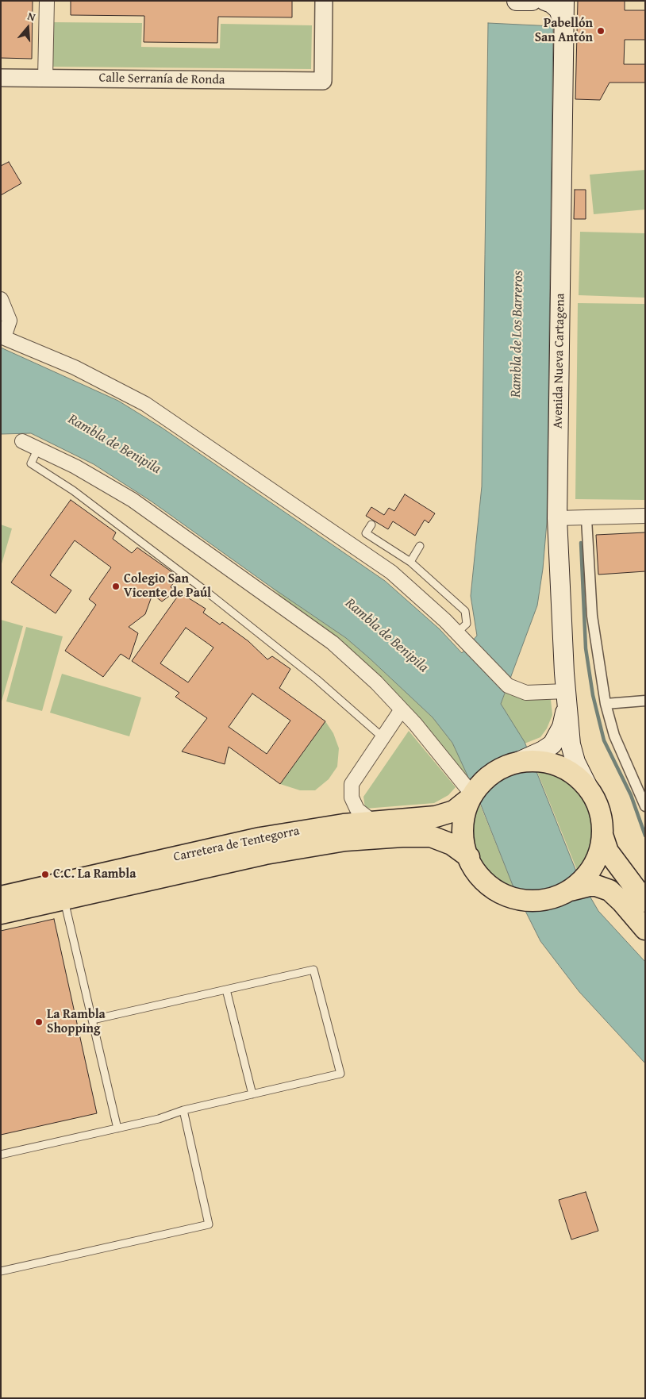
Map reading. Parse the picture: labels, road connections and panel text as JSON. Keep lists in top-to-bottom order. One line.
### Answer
{"streets":{"main road":["Avenida Nueva Cartagena","Carretera de Tentegorra"],"street":["Calle Serranía de Ronda"]},"crossings":[["Avenida Nueva Cartagena","Carretera de Tentegorra"]],"water":["Rambla de Los Barreros","Rambla de Benipila"],"places":["Pabellón San Antón","Colegio San Vicente de Paúl","C.C. La Rambla","La Rambla Shopping"],"north":"top"}
